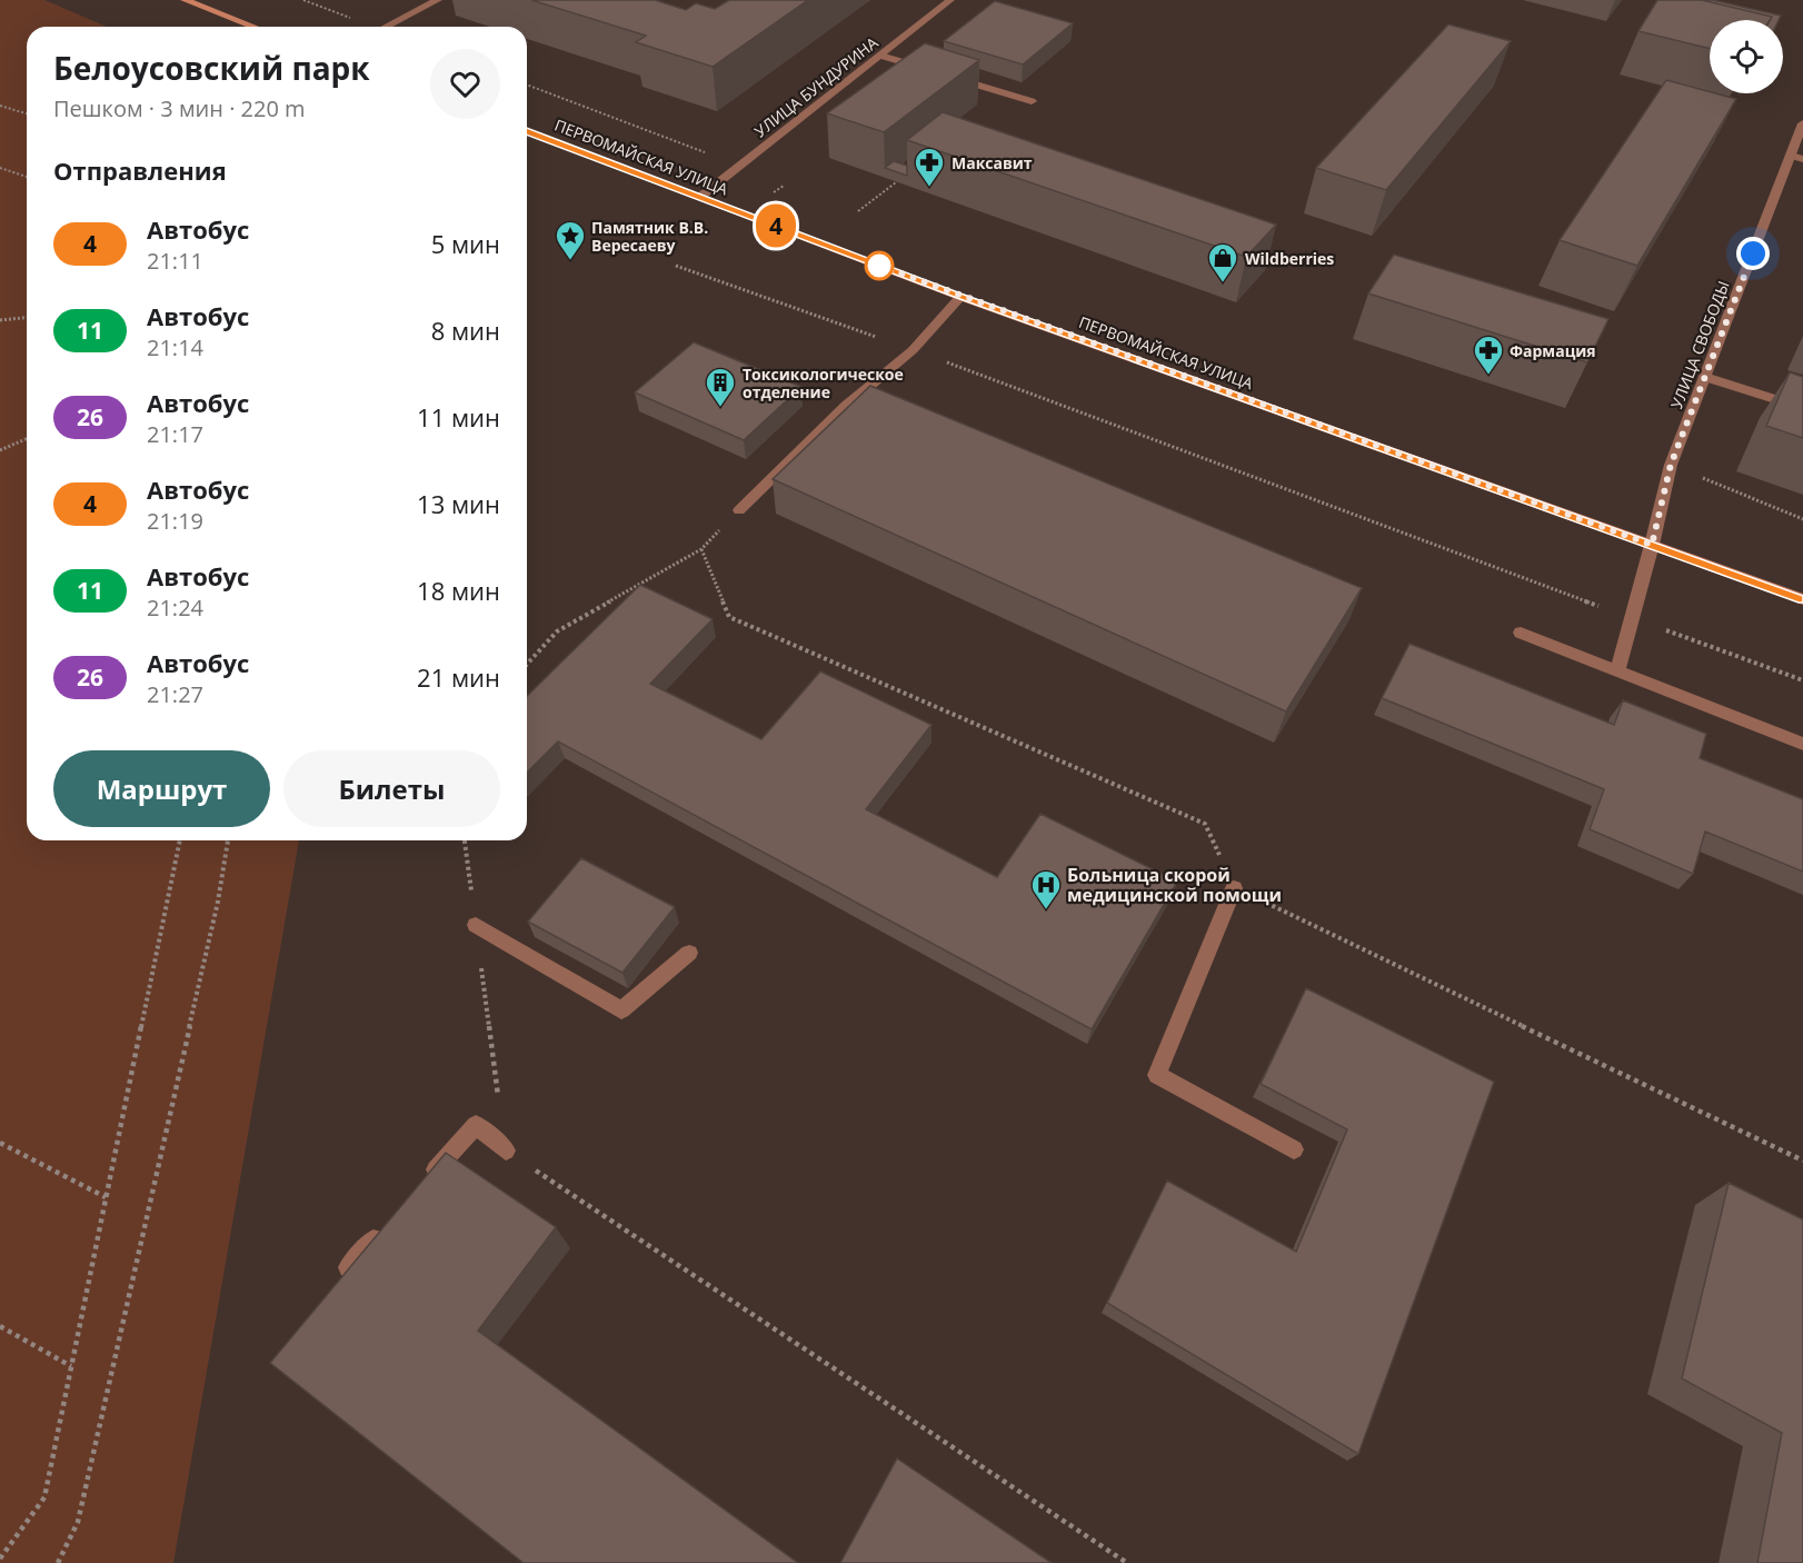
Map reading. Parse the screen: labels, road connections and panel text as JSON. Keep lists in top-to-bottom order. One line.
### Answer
{"streets":{"main road":["ПЕРВОМАЙСКАЯ УЛИЦА"],"street":["УЛИЦА БУНДУРИНА","УЛИЦА СВОБОДЫ"]},"crossings":[["УЛИЦА БУНДУРИНА","ПЕРВОМАЙСКАЯ УЛИЦА"],["ПЕРВОМАЙСКАЯ УЛИЦА","УЛИЦА СВОБОДЫ"]],"places":{"pharmacy":["Максавит","Фармация"],"place":["Памятник В.В. Вересаеву"],"shop":["Wildberries"],"building":["Токсикологическое отделение"],"hospital":["Больница скорой медицинской помощи"]},"lines":["bus line 4"],"page":{"on_map":"4","heading":[["Белоусовский парк","Пешком · 3 мин · 220 m"],"Отправления"],"list":[{"mark":"4","name":"Автобус","note":"21:11","value":"5 мин"},{"mark":"11","name":"Автобус","note":"21:14","value":"8 мин"},{"mark":"26","name":"Автобус","note":"21:17","value":"11 мин"},{"mark":"4","name":"Автобус","note":"21:19","value":"13 мин"},{"mark":"11","name":"Автобус","note":"21:24","value":"18 мин"},{"mark":"26","name":"Автобус","note":"21:27","value":"21 мин"}],"buttons":["Маршрут","Билеты"]}}
